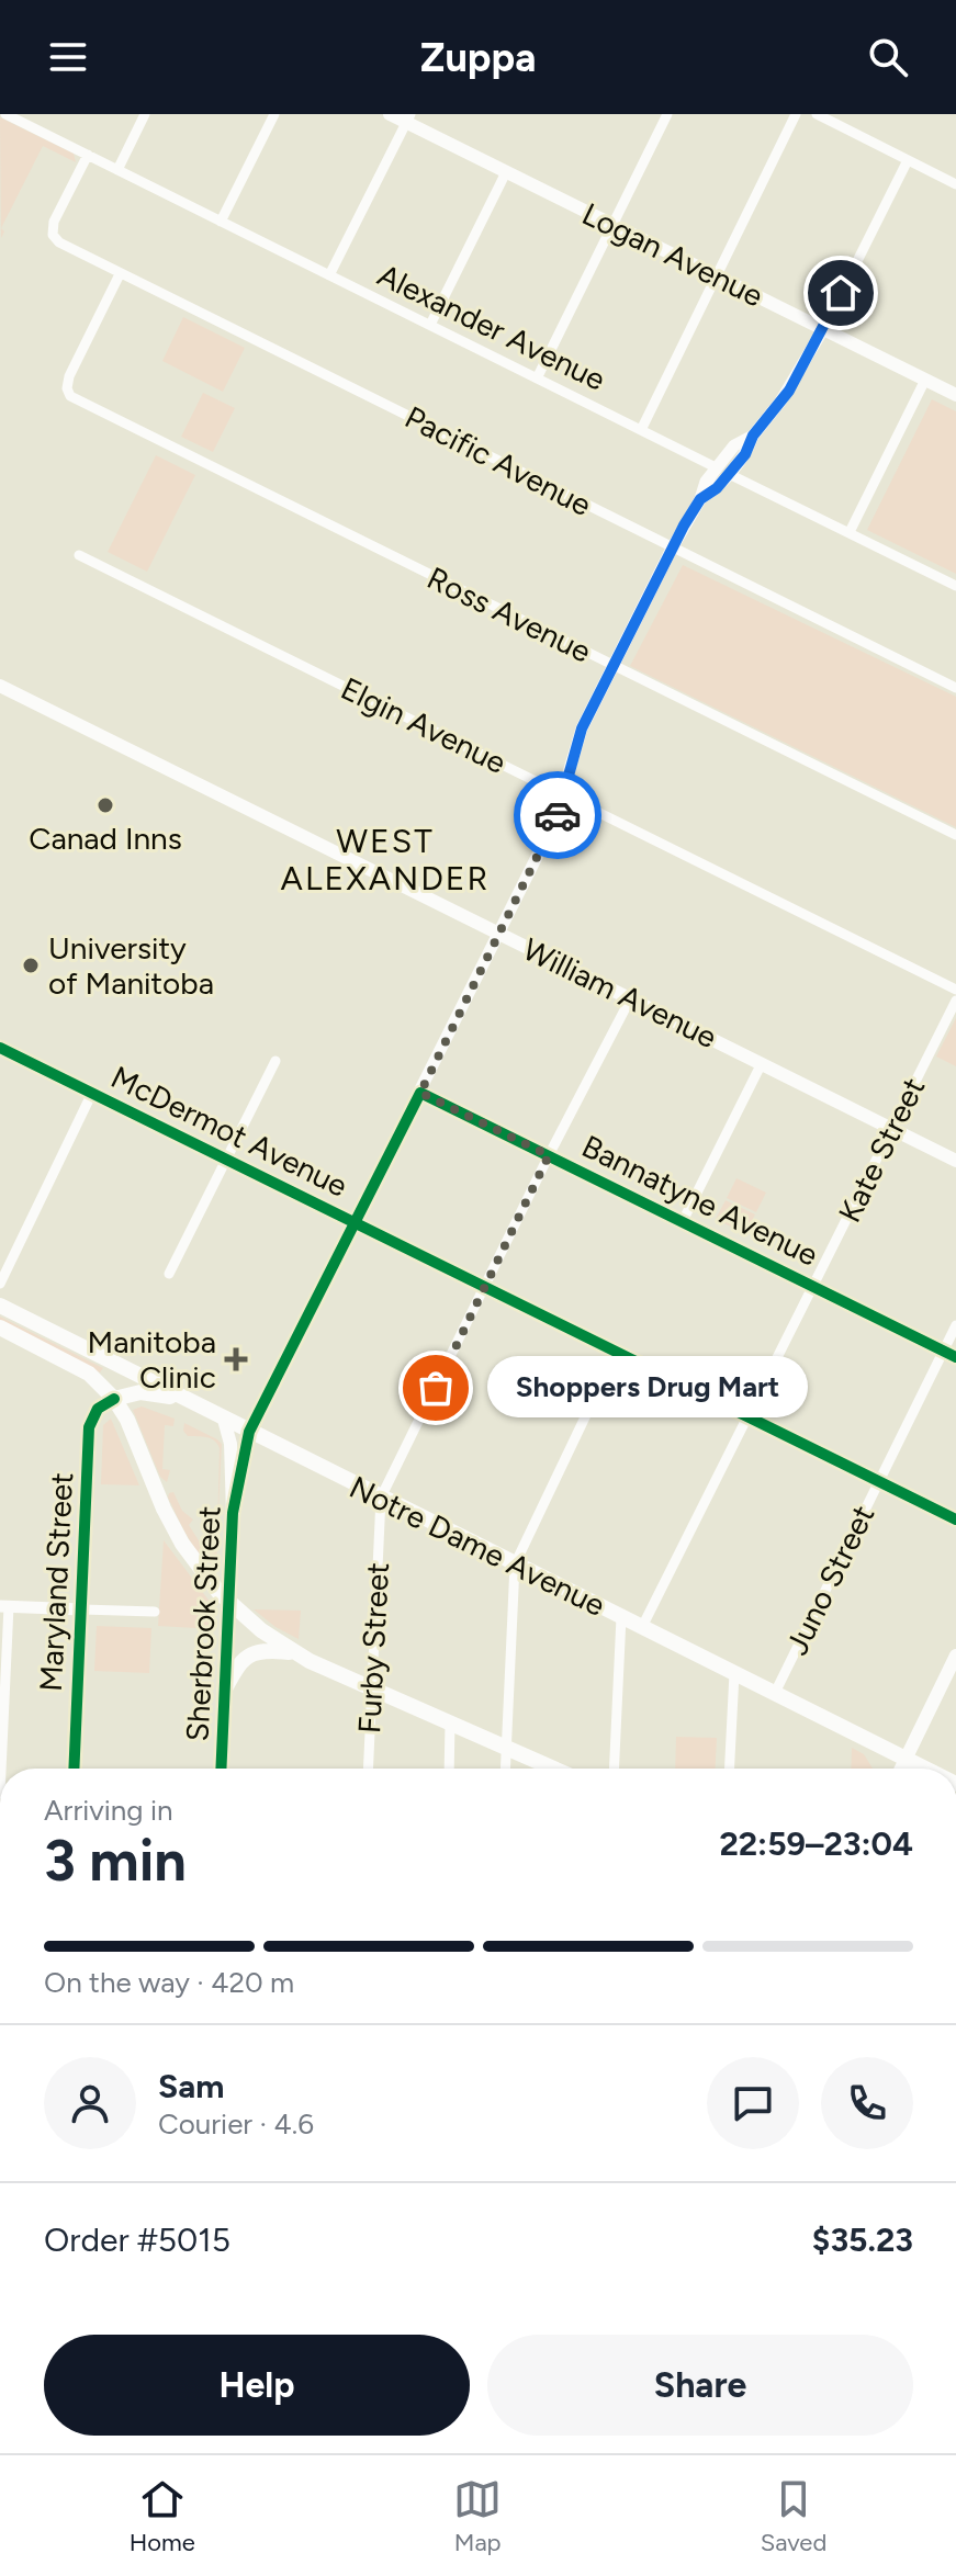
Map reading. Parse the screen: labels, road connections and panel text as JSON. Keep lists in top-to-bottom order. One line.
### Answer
{"streets":{"main road":["Logan Avenue","William Avenue","Notre Dame Avenue","Maryland Street","Sherbrook Street"],"street":["Alexander Avenue","Pacific Avenue","Ross Avenue","Elgin Avenue","McDermot Avenue","Kate Street","Bannatyne Avenue","Juno Street","Furby Street"]},"crossings":[["Logan Avenue","Sherbrook Street"],["Alexander Avenue","Pacific Avenue"],["Alexander Avenue","Sherbrook Street"],["Pacific Avenue","Ross Avenue"],["Pacific Avenue","Sherbrook Street"],["Ross Avenue","Sherbrook Street"],["Elgin Avenue","Sherbrook Street"],["William Avenue","Kate Street"],["William Avenue","Sherbrook Street"],["William Avenue","Furby Street"],["McDermot Avenue","Kate Street"],["McDermot Avenue","Juno Street"],["McDermot Avenue","Sherbrook Street"],["McDermot Avenue","Furby Street"],["Kate Street","Bannatyne Avenue"],["Kate Street","Notre Dame Avenue"],["Bannatyne Avenue","Juno Street"],["Bannatyne Avenue","Sherbrook Street"],["Bannatyne Avenue","Furby Street"],["Notre Dame Avenue","Juno Street"],["Notre Dame Avenue","Sherbrook Street"],["Notre Dame Avenue","Furby Street"]],"districts":["WEST ALEXANDER"],"places":{"other":["Canad Inns","University of Manitoba","Shoppers Drug Mart"],"health":["Manitoba Clinic"]},"page":{"header":"Zuppa","bubble":"Shoppers Drug Mart","heading":["3 min","Arriving in","22:59–23:04"],"panel":["Sam","Courier · 4.6","Order #5015","$35.23"],"bar":"On the way · 420 m","buttons":["Help","Share"],"tabs":["Home","Map","Saved"]}}
